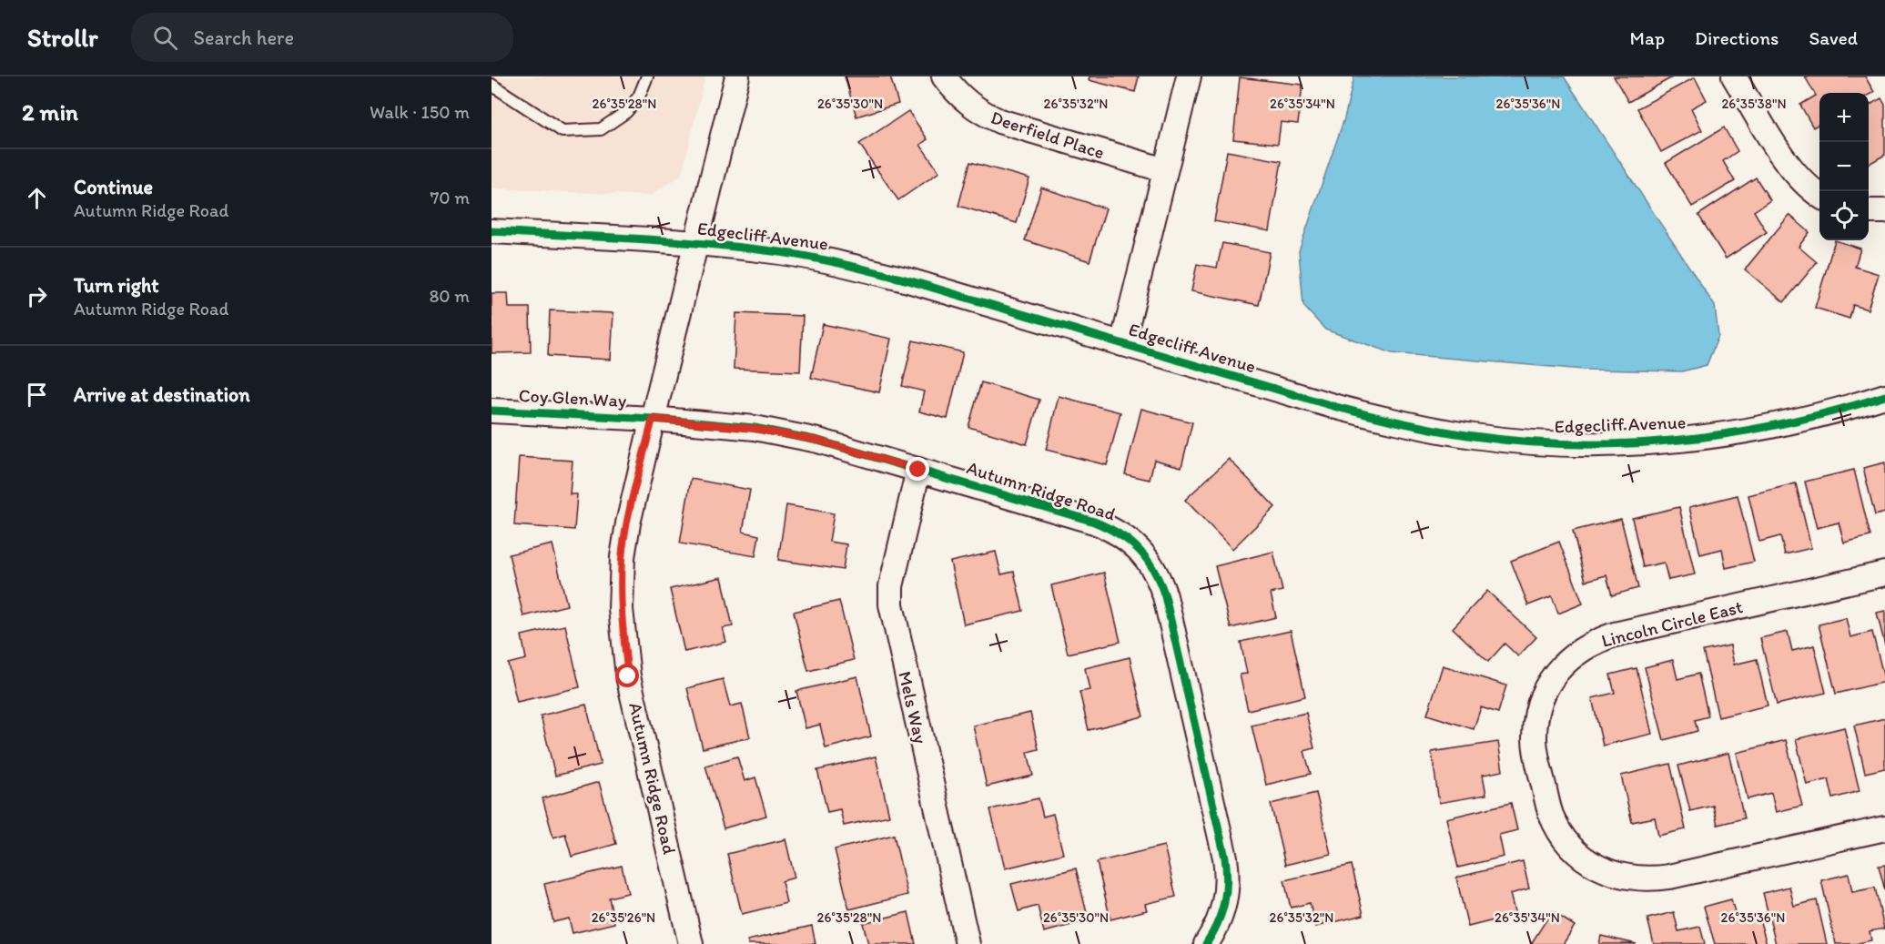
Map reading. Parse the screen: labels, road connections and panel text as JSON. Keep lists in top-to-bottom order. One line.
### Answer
{"streets":{"street":["Deerfield Place","Edgecliff Avenue","Coy Glen Way","Autumn Ridge Road","Lincoln Circle East","Mels Way"]},"crossings":[["Edgecliff Avenue","Autumn Ridge Road"],["Coy Glen Way","Autumn Ridge Road"],["Autumn Ridge Road","Mels Way"]],"page":{"header":"Strollr","search":"Search here","nav":["Map","Directions","Saved"],"heading":["2 min","Walk · 150 m"],"map_buttons":["+","−"],"list":[["Continue","Autumn Ridge Road","70 m"],["Turn right","Autumn Ridge Road","80 m"],"Arrive at destination"]},"coordinates":["26°35'28\"N","26°35'30\"N","26°35'32\"N","26°35'34\"N","26°35'36\"N","26°35'38\"N","26°35'26\"N"]}
